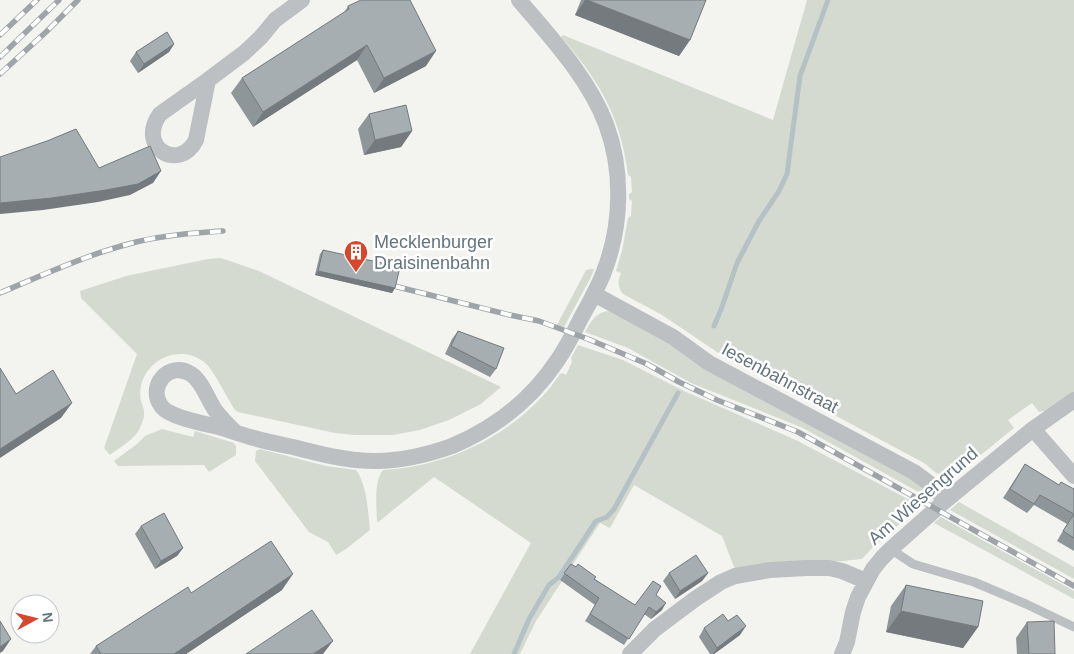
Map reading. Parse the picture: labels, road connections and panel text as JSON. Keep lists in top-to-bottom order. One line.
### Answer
{"streets":{"street":["Iesenbahnstraat","Am Wiesengrund"]},"crossings":[["Iesenbahnstraat","Am Wiesengrund"]],"places":{"building":["Mecklenburger Draisinenbahn"]},"north":"right"}
